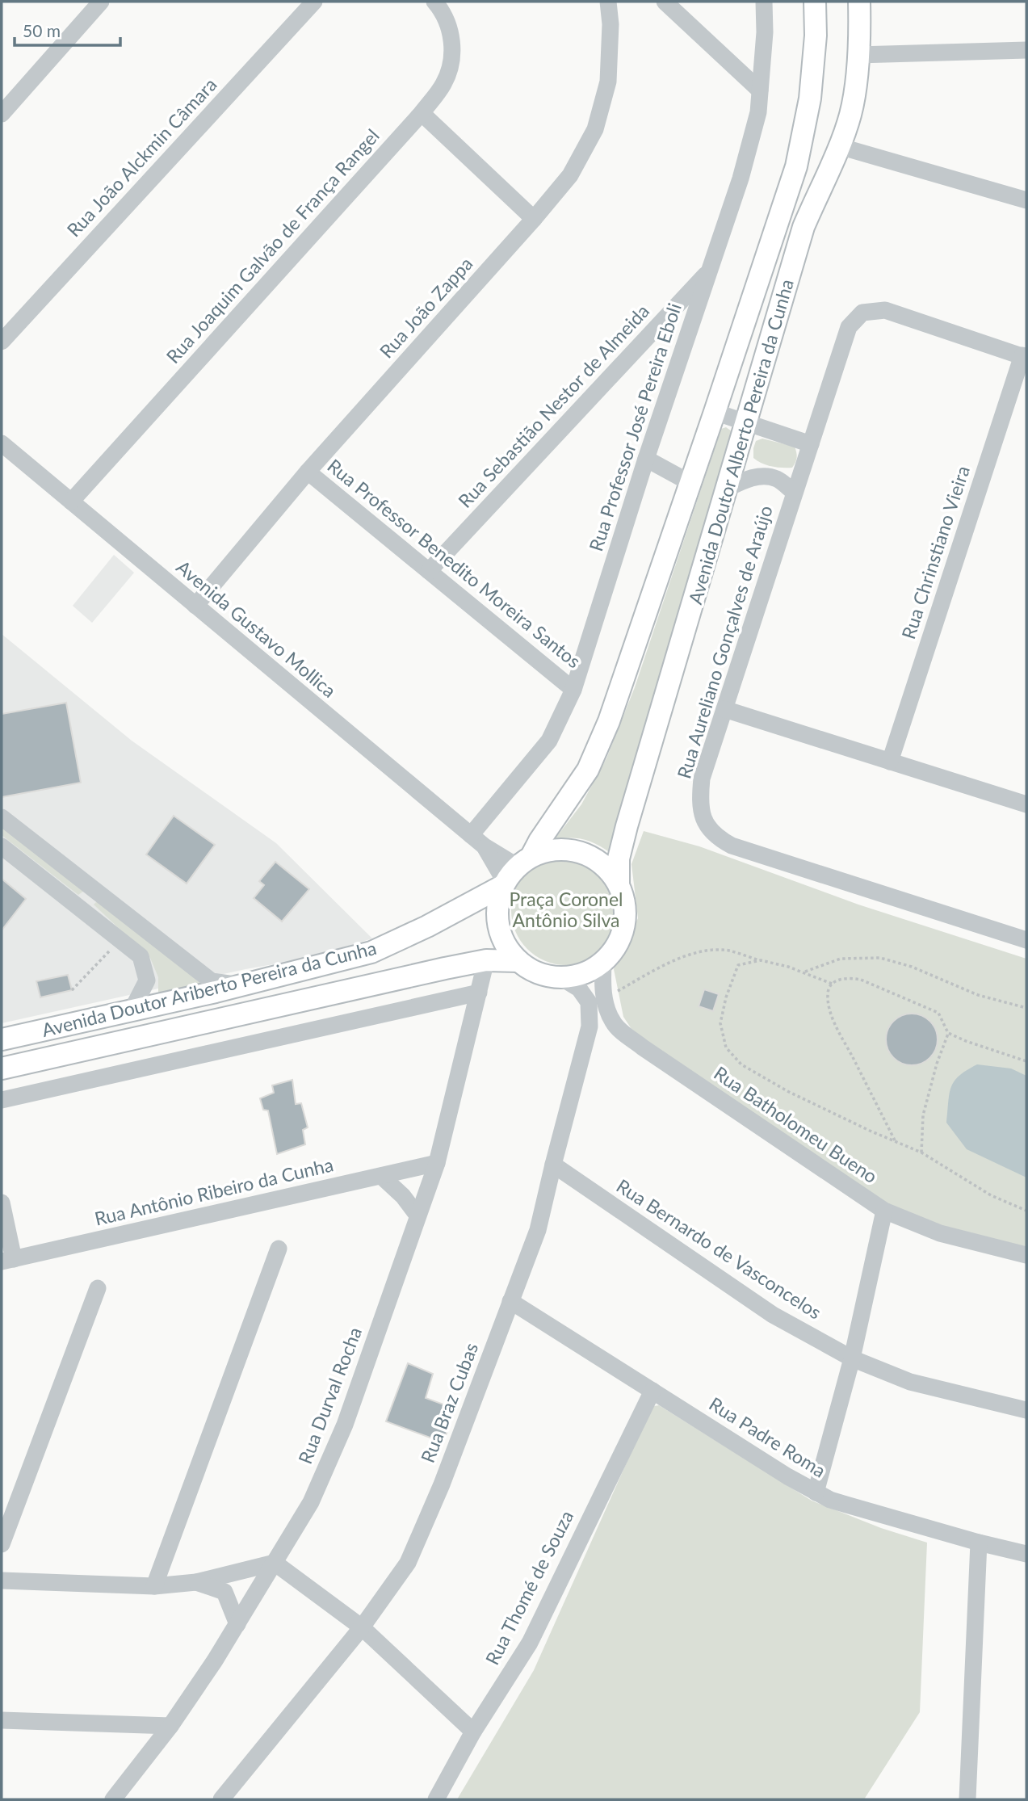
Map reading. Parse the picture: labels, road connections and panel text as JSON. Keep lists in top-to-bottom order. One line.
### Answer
{"streets":{"main road":["Avenida Doutor Alberto Pereira da Cunha","Avenida Doutor Ariberto Pereira da Cunha"],"street":["Rua João Alckmin Câmara","Rua Joaquim Galvão de França Rangel","Rua João Zappa","Rua Sebastião Nestor de Almeida","Rua Professor José Pereira Eboli","Rua Chrinstiano Vieira","Rua Professor Benedito Moreira Santos","Avenida Gustavo Mollica","Rua Aureliano Gonçalves de Araújo","Rua Batholomeu Bueno","Rua Antônio Ribeiro da Cunha","Rua Bernardo de Vasconcelos","Rua Durval Rocha","Rua Braz Cubas","Rua Padre Roma","Rua Thomé de Souza"]},"crossings":[["Rua Joaquim Galvão de França Rangel","Avenida Gustavo Mollica"],["Rua João Zappa","Rua Professor Benedito Moreira Santos"],["Rua João Zappa","Avenida Gustavo Mollica"],["Rua Sebastião Nestor de Almeida","Rua Professor José Pereira Eboli"],["Rua Sebastião Nestor de Almeida","Rua Professor Benedito Moreira Santos"],["Rua Professor José Pereira Eboli","Rua Professor Benedito Moreira Santos"],["Rua Professor José Pereira Eboli","Avenida Gustavo Mollica"],["Avenida Doutor Alberto Pereira da Cunha","Avenida Gustavo Mollica"],["Avenida Doutor Alberto Pereira da Cunha","Avenida Doutor Ariberto Pereira da Cunha"],["Avenida Doutor Alberto Pereira da Cunha","Rua Batholomeu Bueno"],["Avenida Doutor Alberto Pereira da Cunha","Rua Braz Cubas"],["Rua Chrinstiano Vieira","Rua Aureliano Gonçalves de Araújo"],["Avenida Gustavo Mollica","Avenida Doutor Ariberto Pereira da Cunha"],["Avenida Gustavo Mollica","Rua Batholomeu Bueno"],["Avenida Gustavo Mollica","Rua Braz Cubas"],["Avenida Doutor Ariberto Pereira da Cunha","Rua Batholomeu Bueno"],["Avenida Doutor Ariberto Pereira da Cunha","Rua Durval Rocha"],["Avenida Doutor Ariberto Pereira da Cunha","Rua Braz Cubas"],["Rua Batholomeu Bueno","Rua Braz Cubas"],["Rua Antônio Ribeiro da Cunha","Rua Durval Rocha"],["Rua Bernardo de Vasconcelos","Rua Braz Cubas"],["Rua Braz Cubas","Rua Padre Roma"],["Rua Padre Roma","Rua Thomé de Souza"]],"parks":["Praça Coronel Antônio Silva"],"scale_bar":"50 m"}
